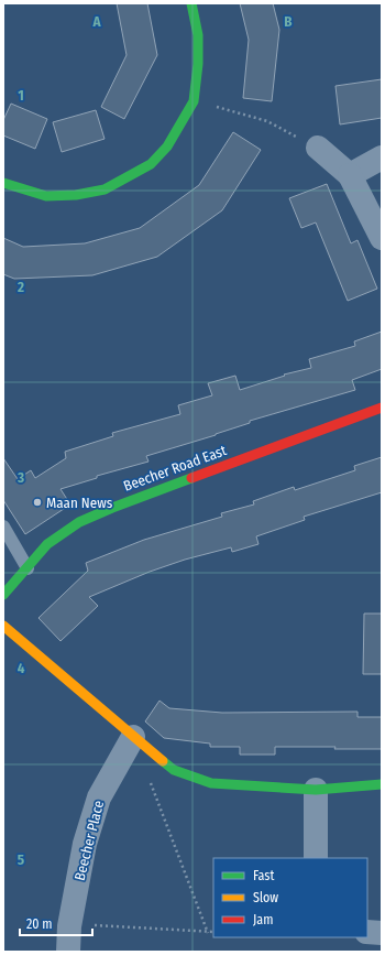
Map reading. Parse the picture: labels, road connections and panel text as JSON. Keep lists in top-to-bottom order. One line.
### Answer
{"streets":{"street":["Beecher Road East","Beecher Place"]},"places":["Maan News"],"legend":["Fast","Slow","Jam"],"scale_bar":"20 m","grid":{"columns":["A","B"],"rows":["1","2","3","4","5"]}}
